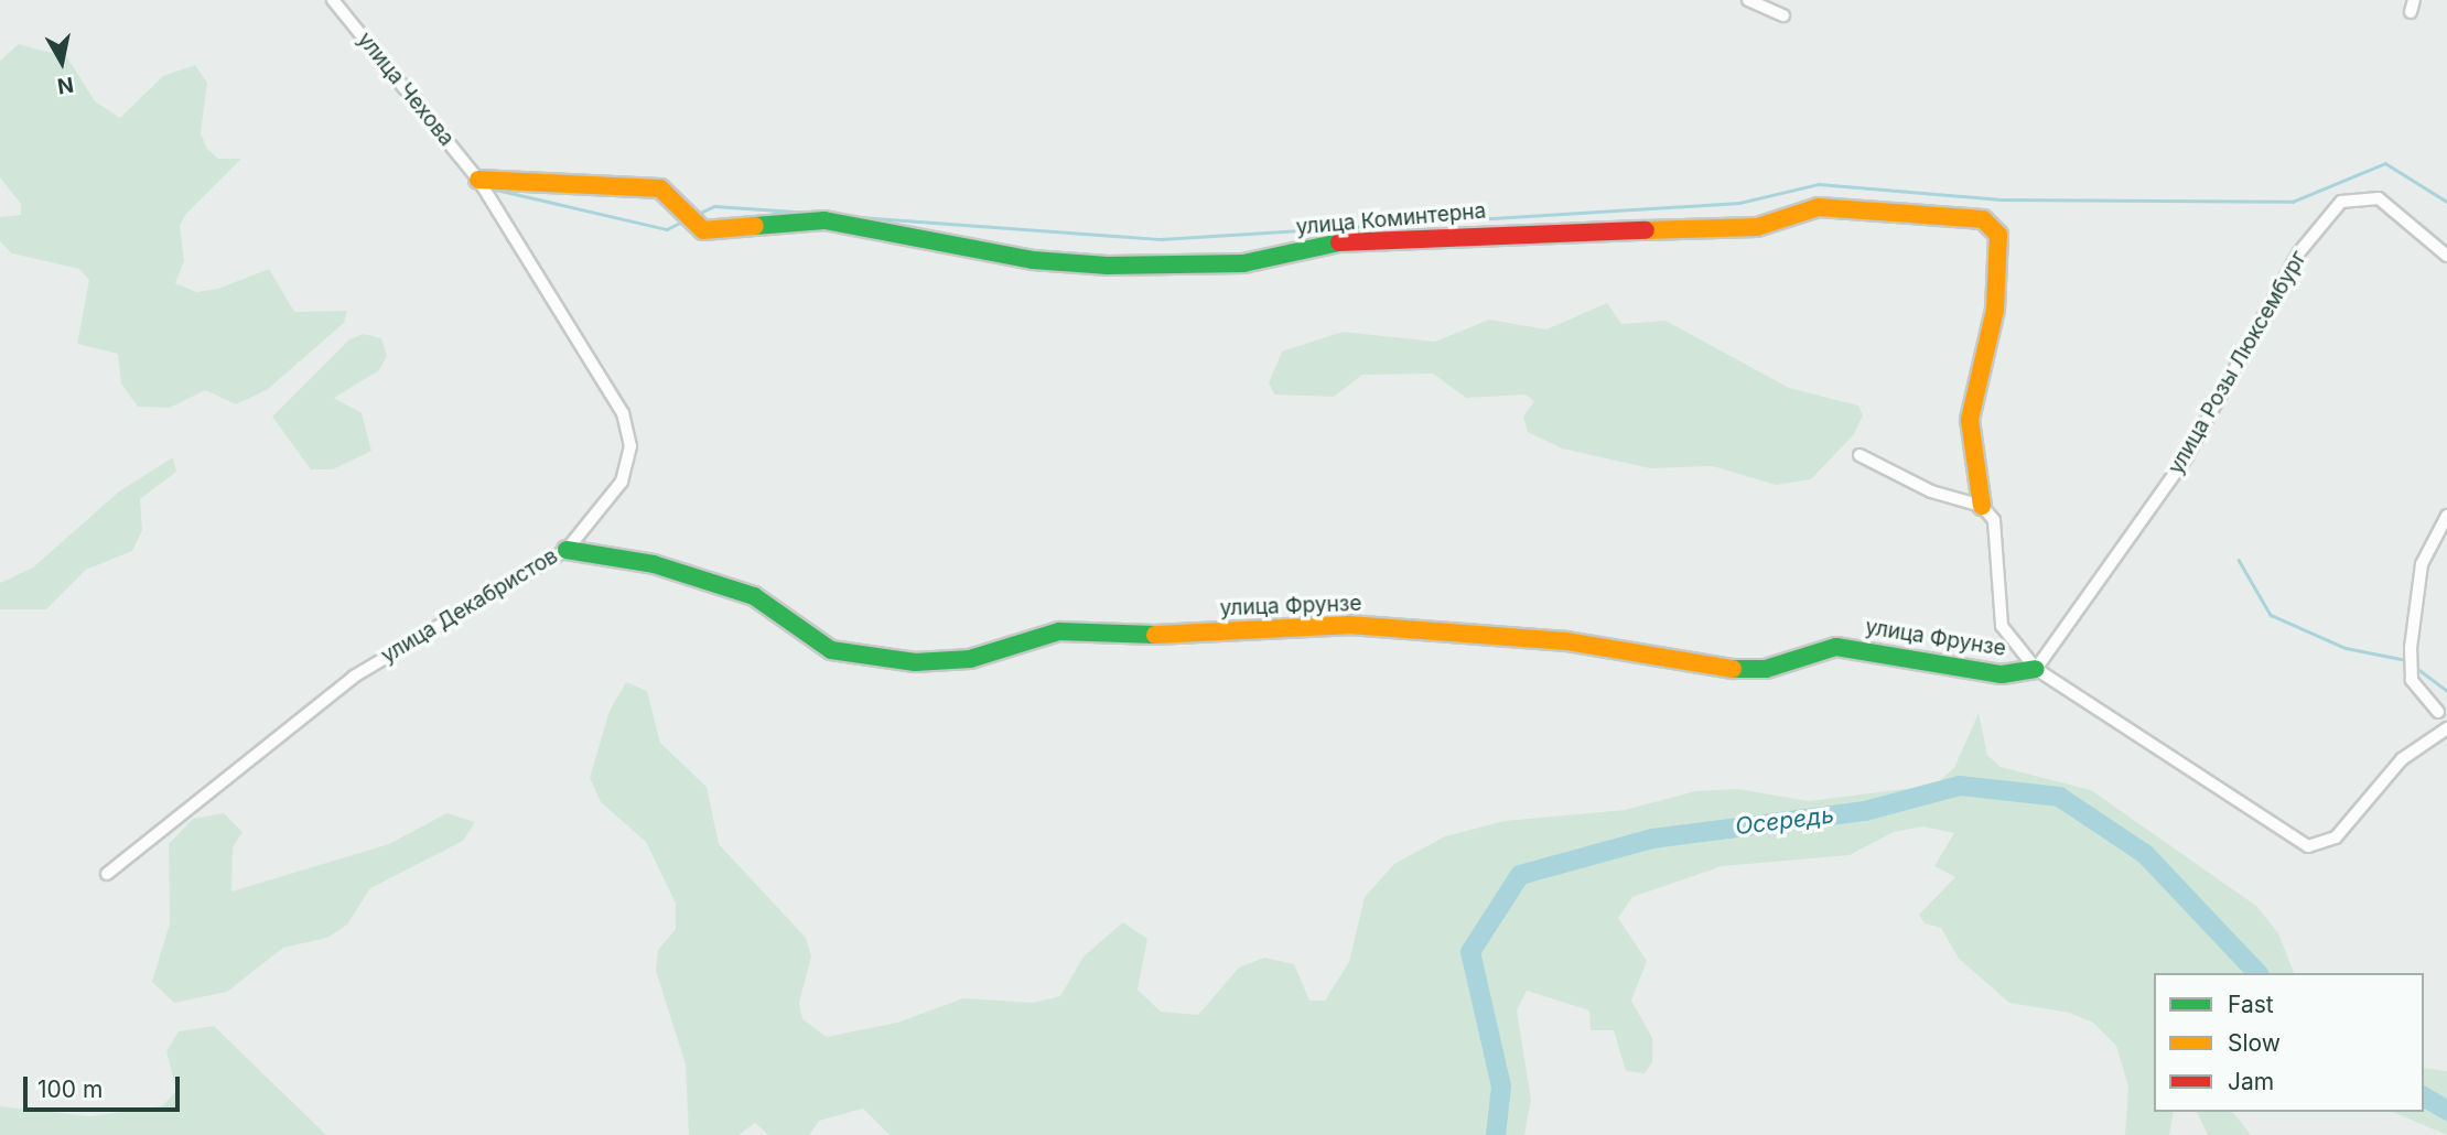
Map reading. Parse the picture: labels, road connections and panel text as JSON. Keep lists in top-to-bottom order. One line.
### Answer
{"streets":{"street":["улица Чехова","улица Коминтерна","улица Розы Люксембург","улица Декабристов","улица Фрунзе"]},"crossings":[["улица Чехова","улица Коминтерна"],["улица Чехова","улица Декабристов"],["улица Коминтерна","улица Декабристов"],["улица Розы Люксембург","улица Фрунзе"],["улица Декабристов","улица Фрунзе"]],"water":["Осередь"],"legend":["Fast","Slow","Jam"],"scale_bar":"100 m","north":"bottom"}
